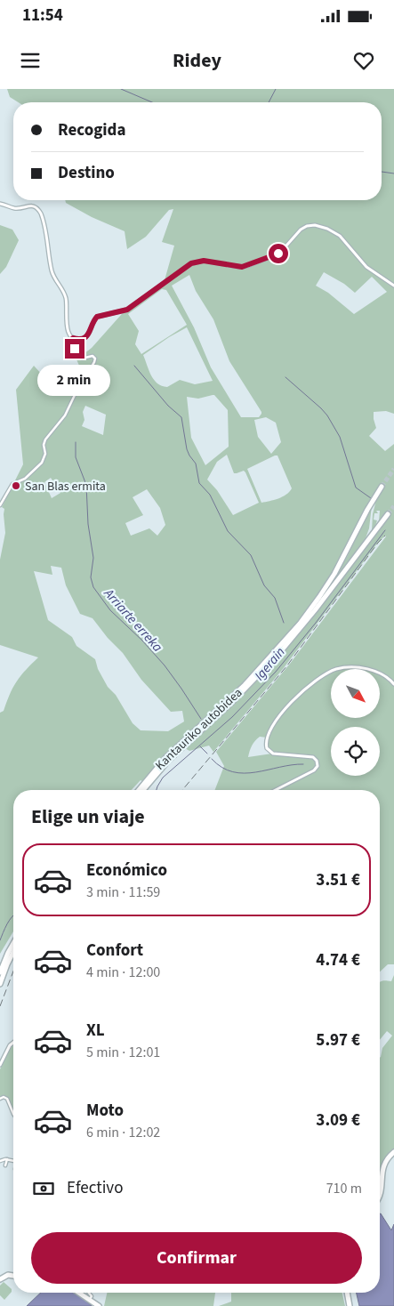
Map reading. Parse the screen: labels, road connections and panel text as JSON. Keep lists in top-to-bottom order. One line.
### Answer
{"streets":{"highway":["Kantauriko autobidea"]},"water":["Arriarte erreka","Igerain"],"places":["San Blas ermita"],"north":"bottom right","page":{"status":"11:54","header":"Ridey","banner":["Recogida","Destino"],"bubble":"2 min","heading":"Elige un viaje","list":[{"name":"Económico","note":"3 min · 11:59","value":"3.51 €"},{"name":"Confort","note":"4 min · 12:00","value":"4.74 €"},{"name":"XL","note":"5 min · 12:01","value":"5.97 €"},{"name":"Moto","note":"6 min · 12:02","value":"3.09 €"}],"pay":["Efectivo","710 m"],"buttons":"Confirmar"}}
